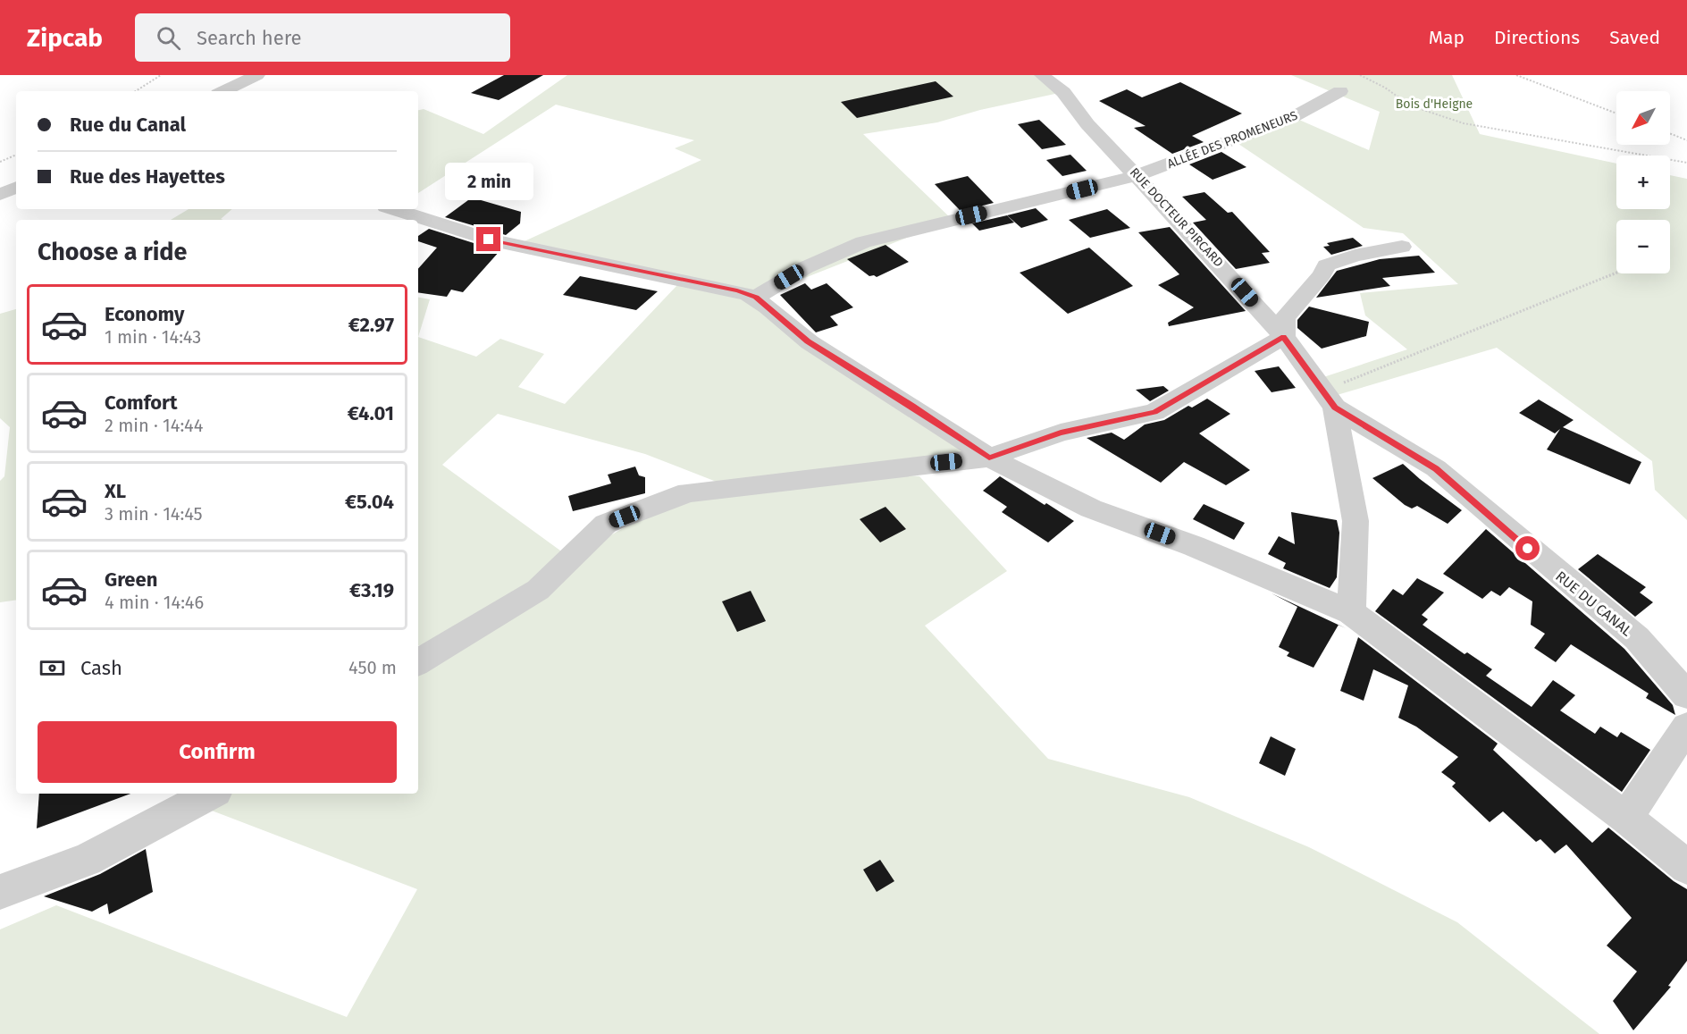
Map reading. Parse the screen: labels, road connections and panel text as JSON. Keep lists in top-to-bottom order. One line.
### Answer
{"streets":{"street":["ALLÉE DES PROMENEURS","RUE DOCTEUR PIRCARD","RUE DU CANAL"]},"crossings":[["ALLÉE DES PROMENEURS","RUE DOCTEUR PIRCARD"],["RUE DOCTEUR PIRCARD","RUE DU CANAL"]],"parks":["Bois d'Heigne"],"north":"bottom left","page":{"header":"Zipcab","search":"Search here","nav":["Map","Directions","Saved"],"map_buttons":["+","−"],"banner":["Rue du Canal","Rue des Hayettes"],"bubble":"2 min","heading":"Choose a ride","list":[{"name":"Economy","note":"1 min · 14:43","value":"€2.97"},{"name":"Comfort","note":"2 min · 14:44","value":"€4.01"},{"name":"XL","note":"3 min · 14:45","value":"€5.04"},{"name":"Green","note":"4 min · 14:46","value":"€3.19"}],"pay":["Cash","450 m"],"buttons":"Confirm"}}
